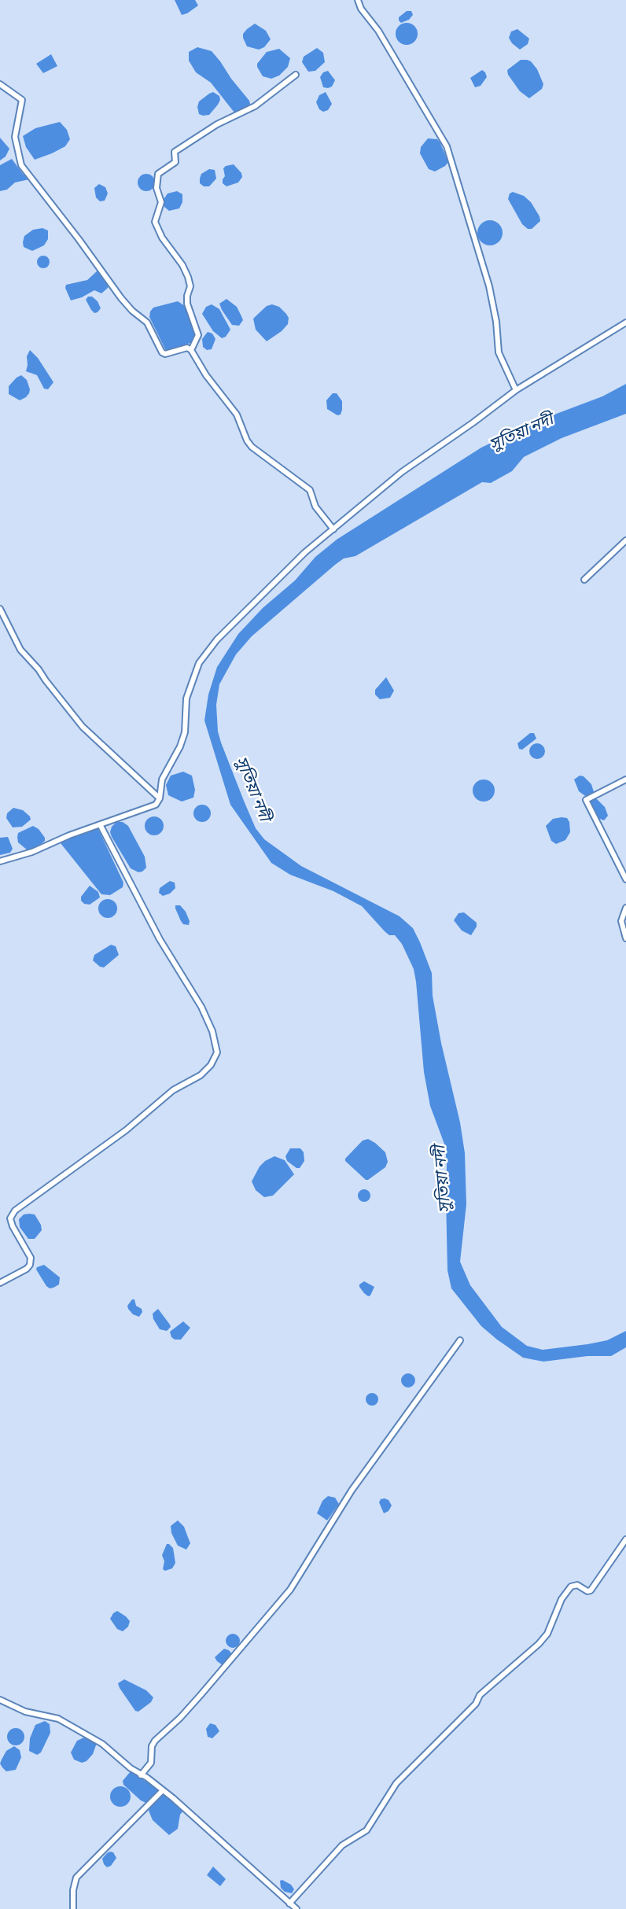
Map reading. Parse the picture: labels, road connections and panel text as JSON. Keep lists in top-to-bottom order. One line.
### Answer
{"water":["সুতিয়া নদী"]}
